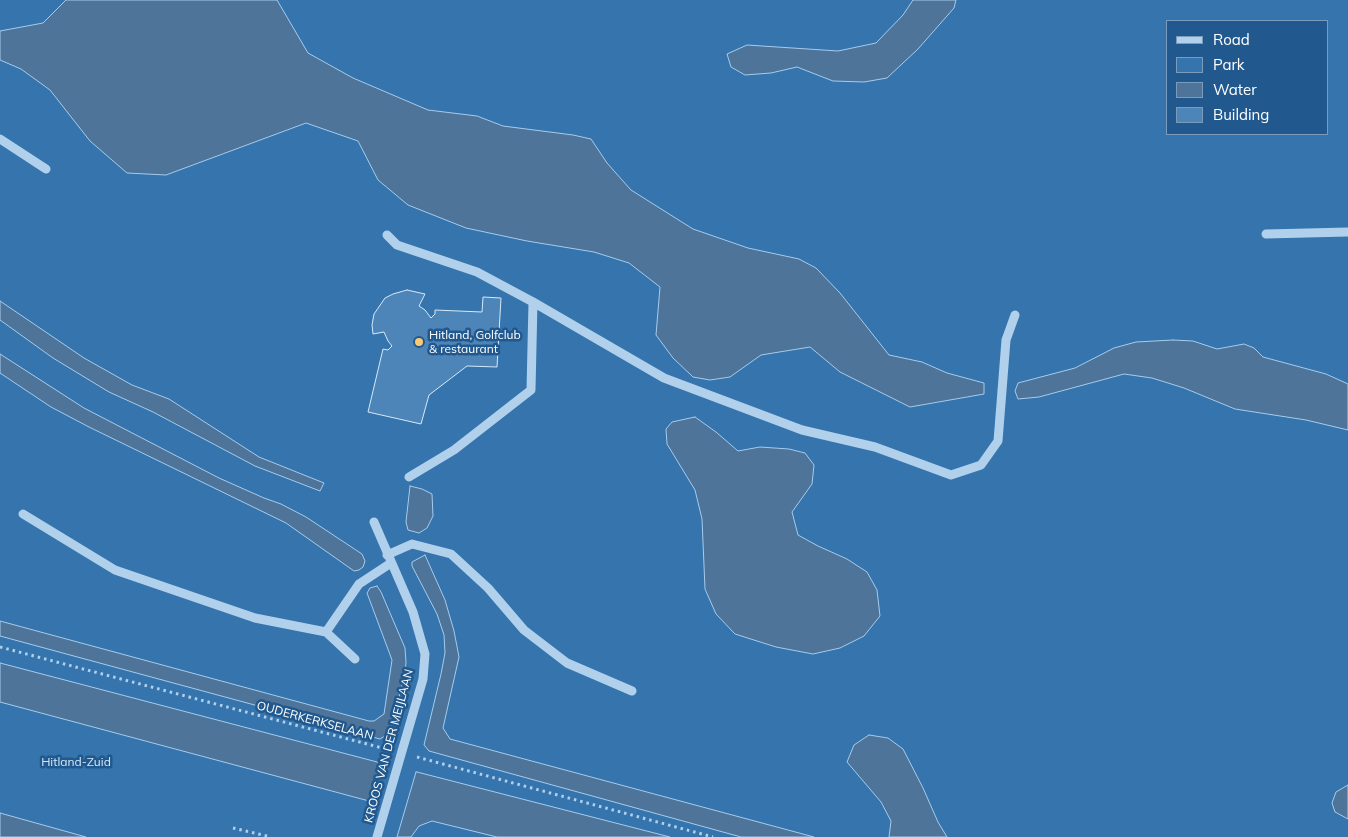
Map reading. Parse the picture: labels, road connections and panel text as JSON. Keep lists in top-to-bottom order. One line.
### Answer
{"streets":{"lane":["KROOS VAN DER MEIJLAAN"],"path":["OUDERKERKSELAAN"]},"crossings":[["OUDERKERKSELAAN","KROOS VAN DER MEIJLAAN"]],"parks":["Hitland-Zuid"],"places":["Hitland, Golfclub & restaurant"],"legend":["Road","Park","Water","Building"]}
